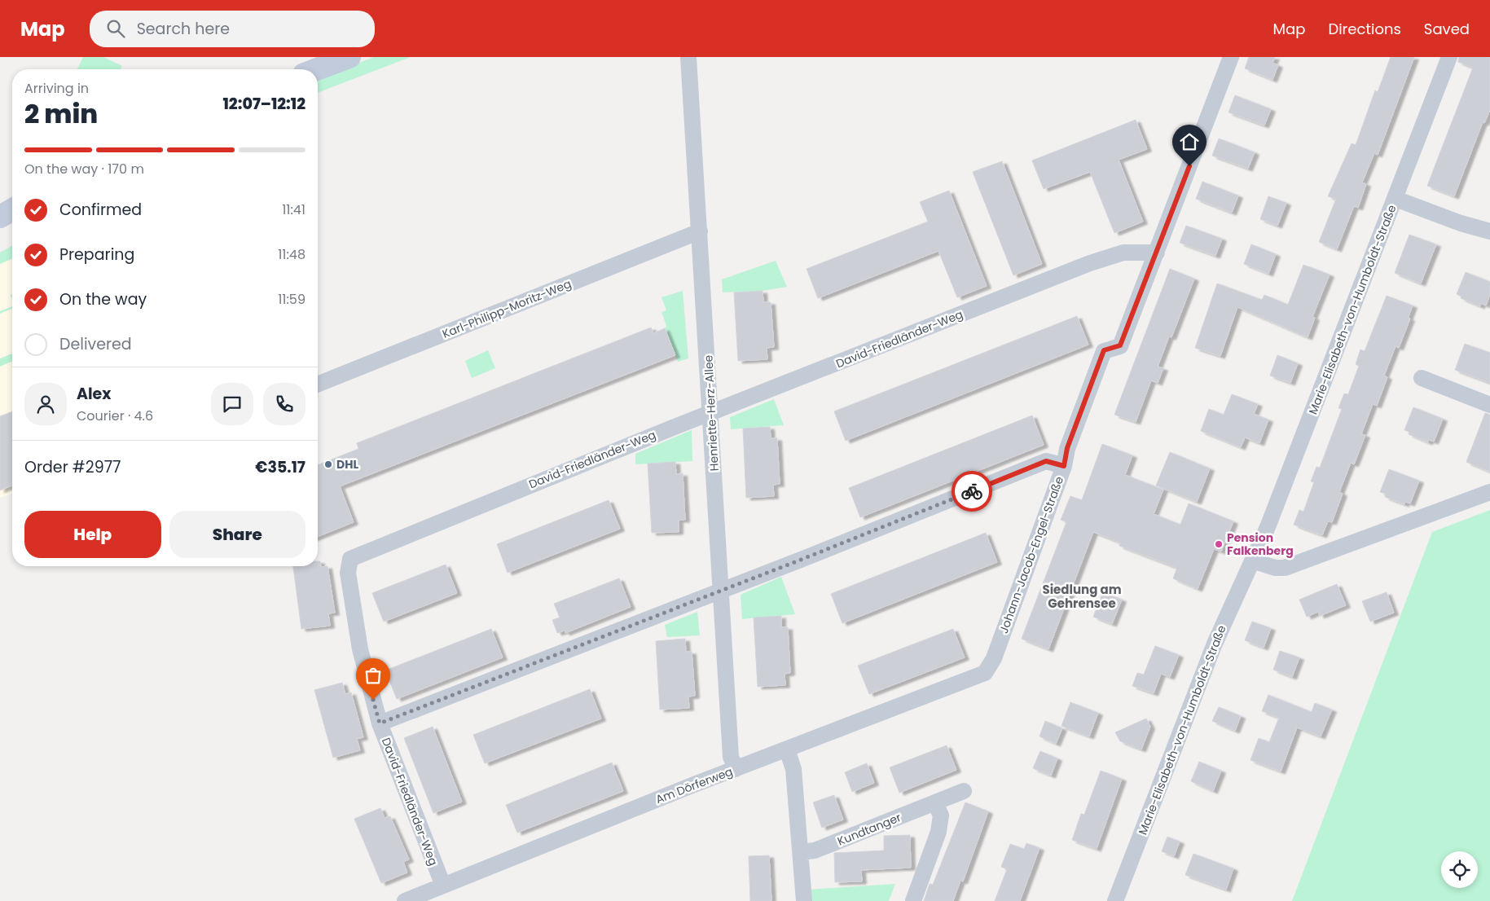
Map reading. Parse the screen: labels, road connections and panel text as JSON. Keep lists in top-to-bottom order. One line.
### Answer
{"streets":{"street":["Karl-Philipp-Moritz-Weg","Marie-Elisabeth-von-Humboldt-Straße","David-Friedländer-Weg","Henriette-Herz-Allee","Johann-Jacob-Engel-Straße","Am Dörferweg","Kundtanger"]},"crossings":[["Karl-Philipp-Moritz-Weg","Henriette-Herz-Allee"],["David-Friedländer-Weg","Henriette-Herz-Allee"],["David-Friedländer-Weg","Johann-Jacob-Engel-Straße"],["David-Friedländer-Weg","Am Dörferweg"],["Henriette-Herz-Allee","Am Dörferweg"],["Johann-Jacob-Engel-Straße","Am Dörferweg"]],"districts":["Siedlung am Gehrensee"],"places":["DHL","Pension Falkenberg"],"page":{"header":"Map","search":"Search here","nav":["Map","Directions","Saved"],"heading":["2 min","Arriving in","12:07–12:12"],"panel":["Alex","Courier · 4.6","Order #2977","€35.17"],"bar":"On the way · 170 m","list":[["Confirmed","11:41"],["Preparing","11:48"],["On the way","11:59"],"Delivered"],"buttons":["Help","Share"]}}
